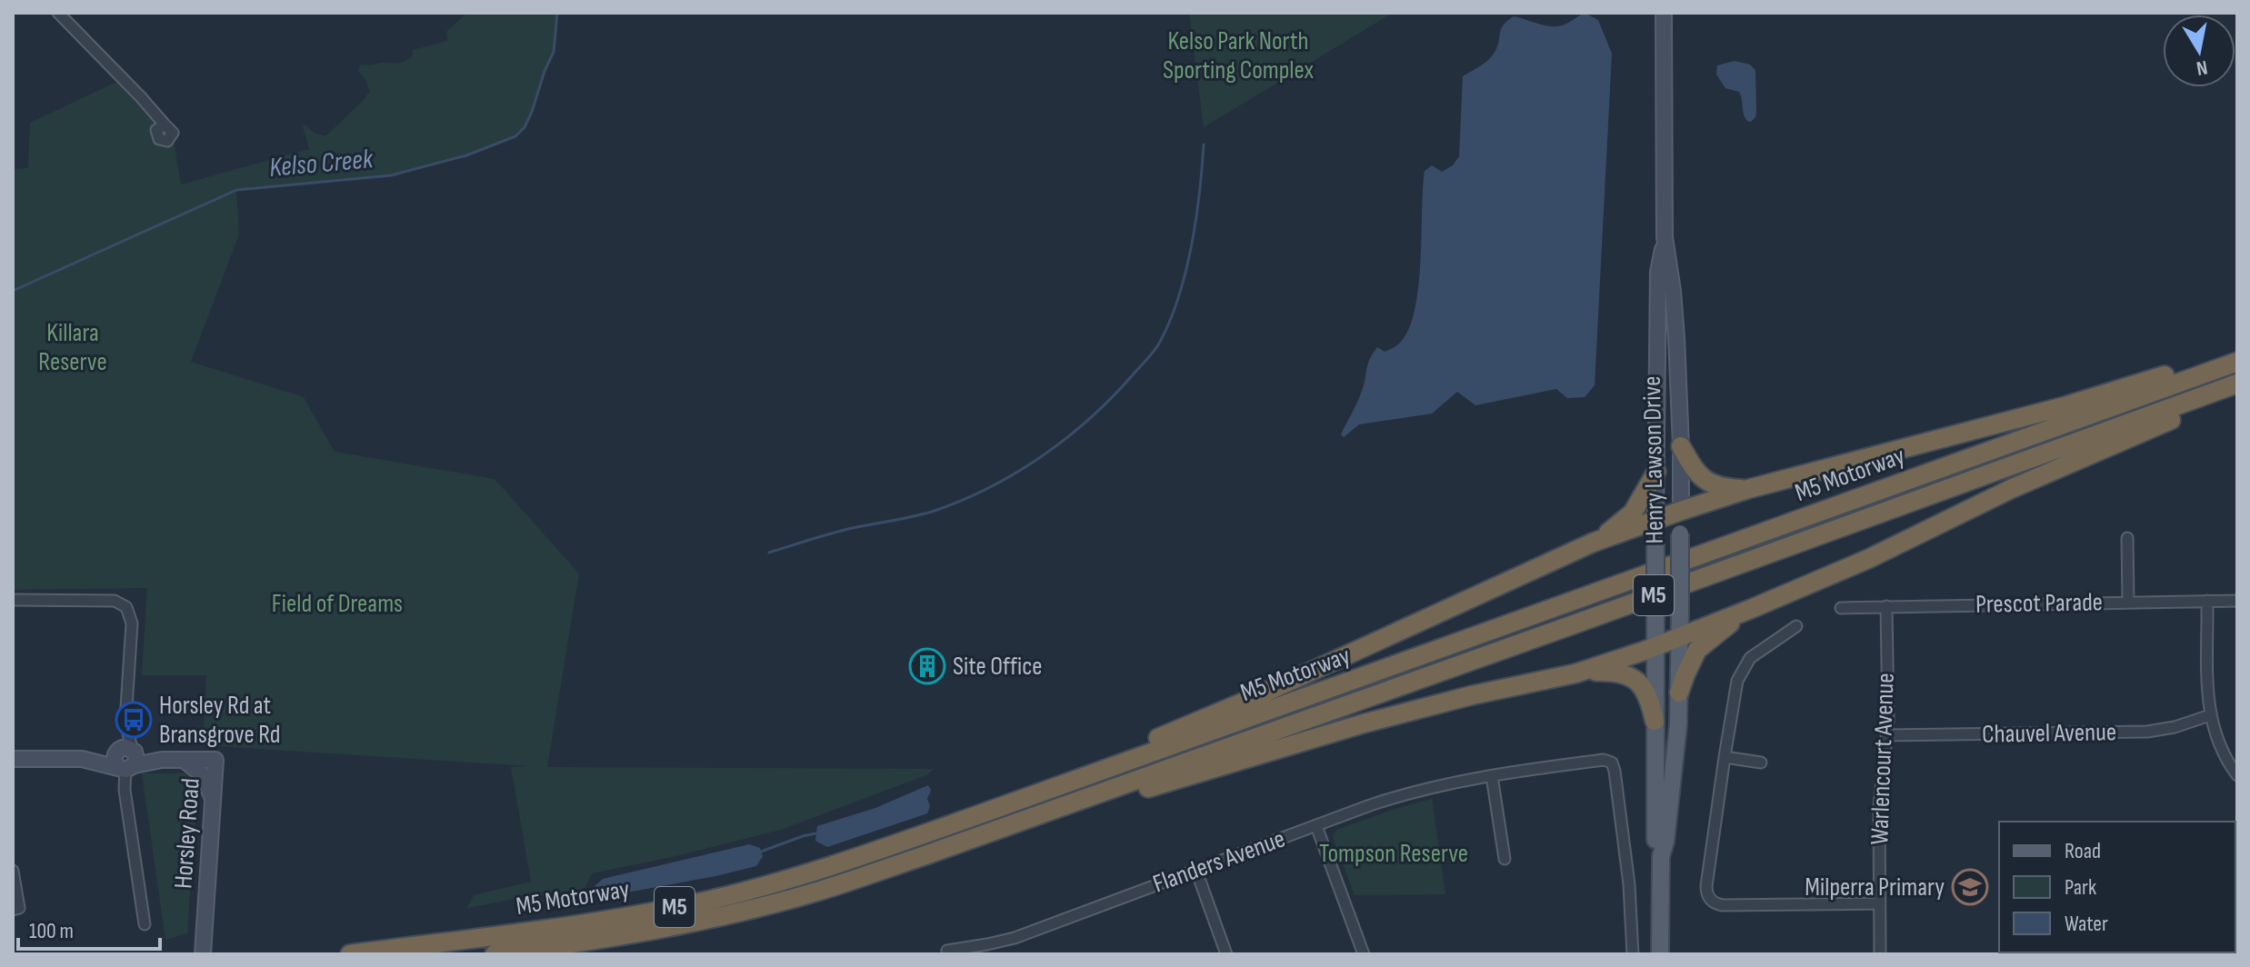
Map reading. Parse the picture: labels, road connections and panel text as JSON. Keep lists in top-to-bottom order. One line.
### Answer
{"streets":{"highway":["M5 Motorway","M5"],"main road":["Henry Lawson Drive","Horsley Road"],"street":["Prescot Parade","Chauvel Avenue","Warlencourt Avenue","Flanders Avenue"]},"crossings":[["Prescot Parade","Warlencourt Avenue"],["Chauvel Avenue","Warlencourt Avenue"]],"water":["Kelso Creek"],"parks":["Kelso Park North Sporting Complex","Killara Reserve","Field of Dreams","Tompson Reserve"],"places":{"building":["Site Office"],"bus stop":["Horsley Rd at Bransgrove Rd"],"school or university":["Milperra Primary"]},"legend":["Road","Park","Water"],"scale_bar":"100 m","north":"bottom"}
